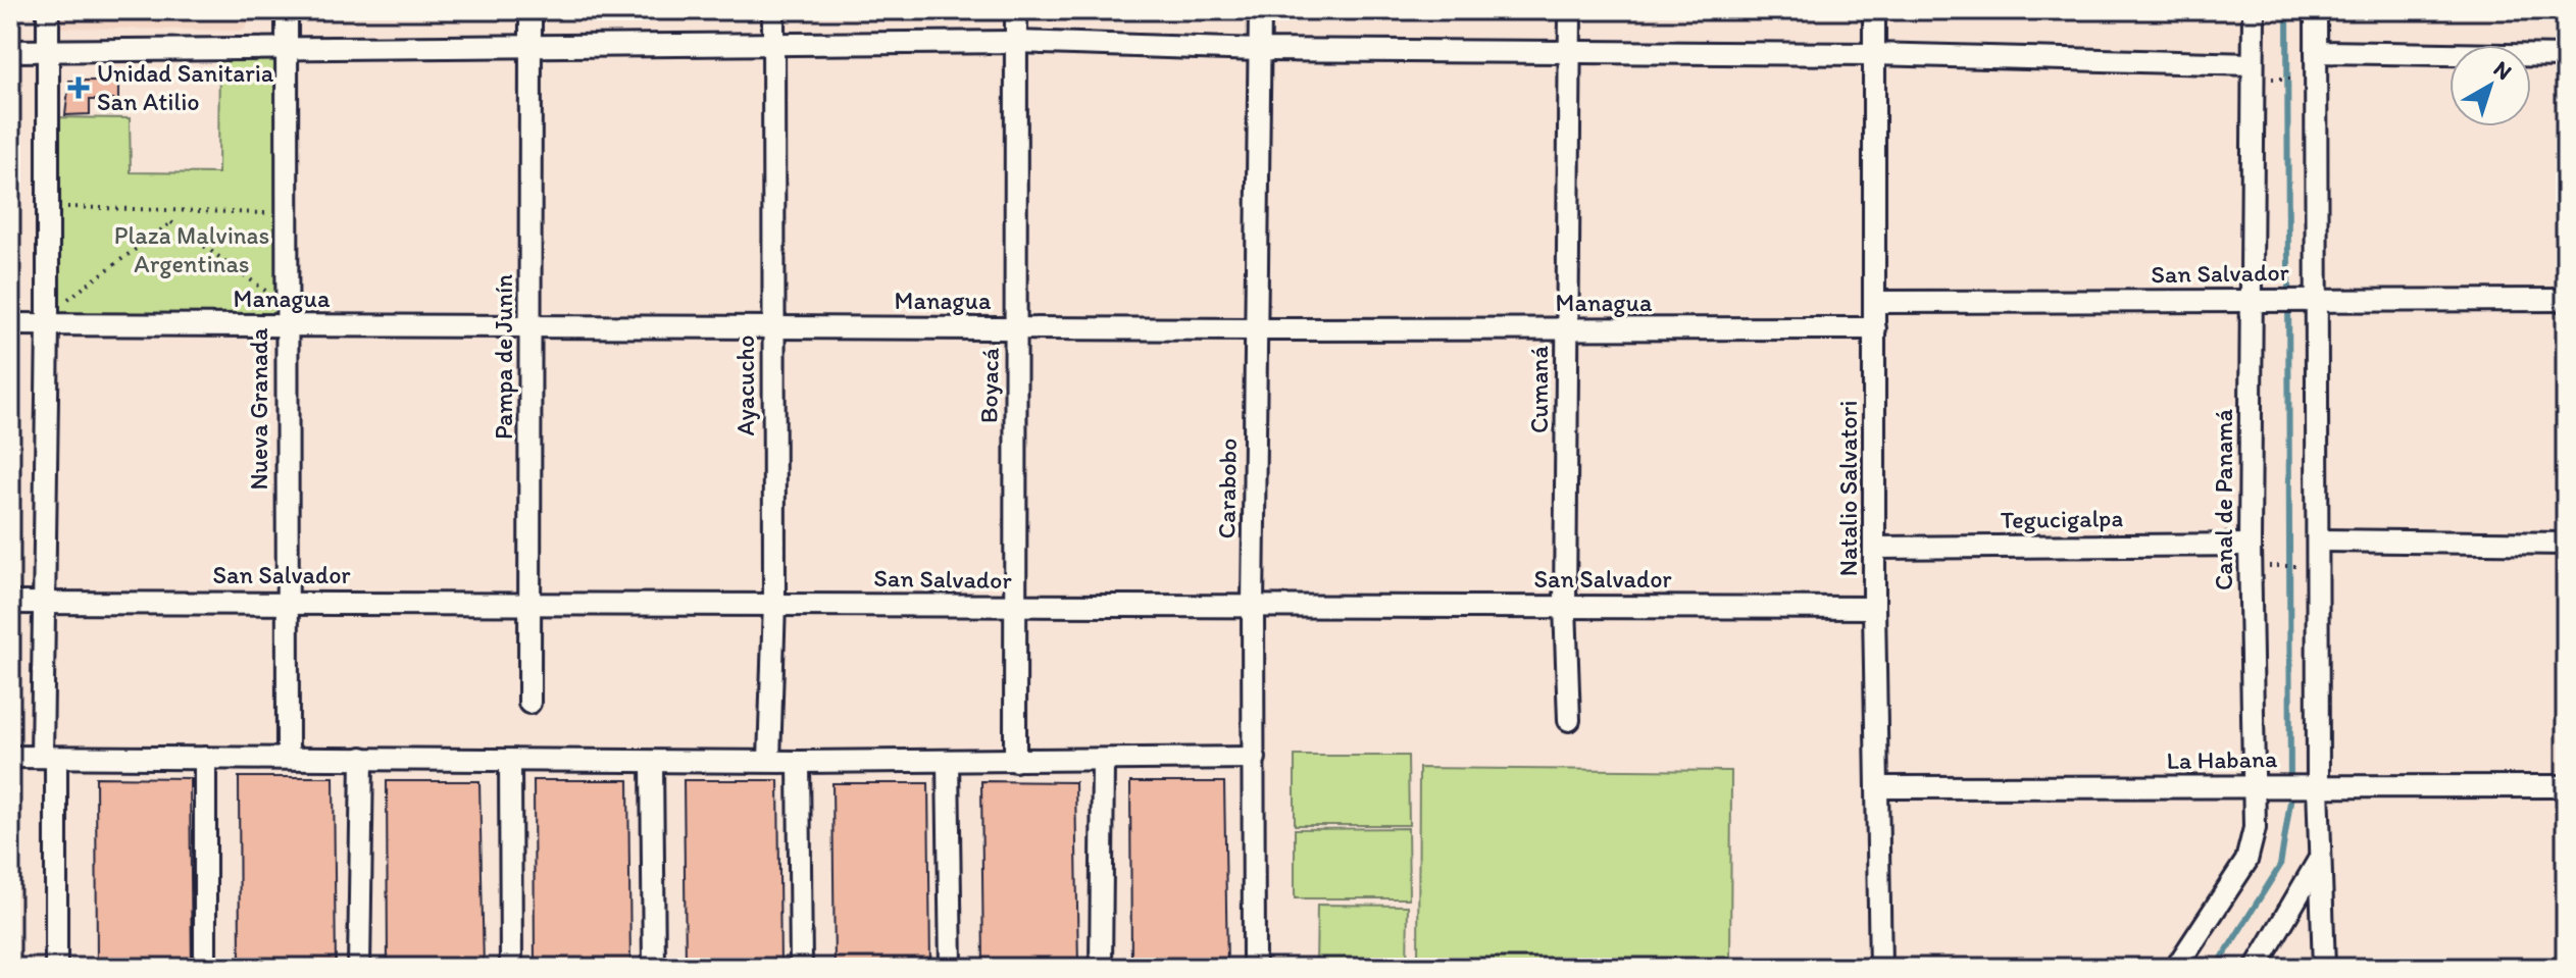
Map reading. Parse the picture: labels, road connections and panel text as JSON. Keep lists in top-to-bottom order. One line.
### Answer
{"streets":{"street":["San Salvador","Managua","Pampa de Junín","Ayacucho","Boyacá","Cumaná","Nueva Granada","Carabobo","Natalio Salvatori","Canal de Panamá","Tegucigalpa","La Habana"]},"crossings":[["San Salvador","Pampa de Junín"],["San Salvador","Ayacucho"],["San Salvador","Boyacá"],["San Salvador","Cumaná"],["San Salvador","Nueva Granada"],["San Salvador","Carabobo"],["San Salvador","Natalio Salvatori"],["San Salvador","Canal de Panamá"],["Managua","Pampa de Junín"],["Managua","Ayacucho"],["Managua","Boyacá"],["Managua","Cumaná"],["Managua","Nueva Granada"],["Managua","Carabobo"],["Managua","Natalio Salvatori"],["Natalio Salvatori","Tegucigalpa"],["Natalio Salvatori","La Habana"],["Canal de Panamá","Tegucigalpa"],["Canal de Panamá","La Habana"]],"parks":["Plaza Malvinas Argentinas"],"places":{"health":["Unidad Sanitaria San Atilio"]},"north":"top right"}
